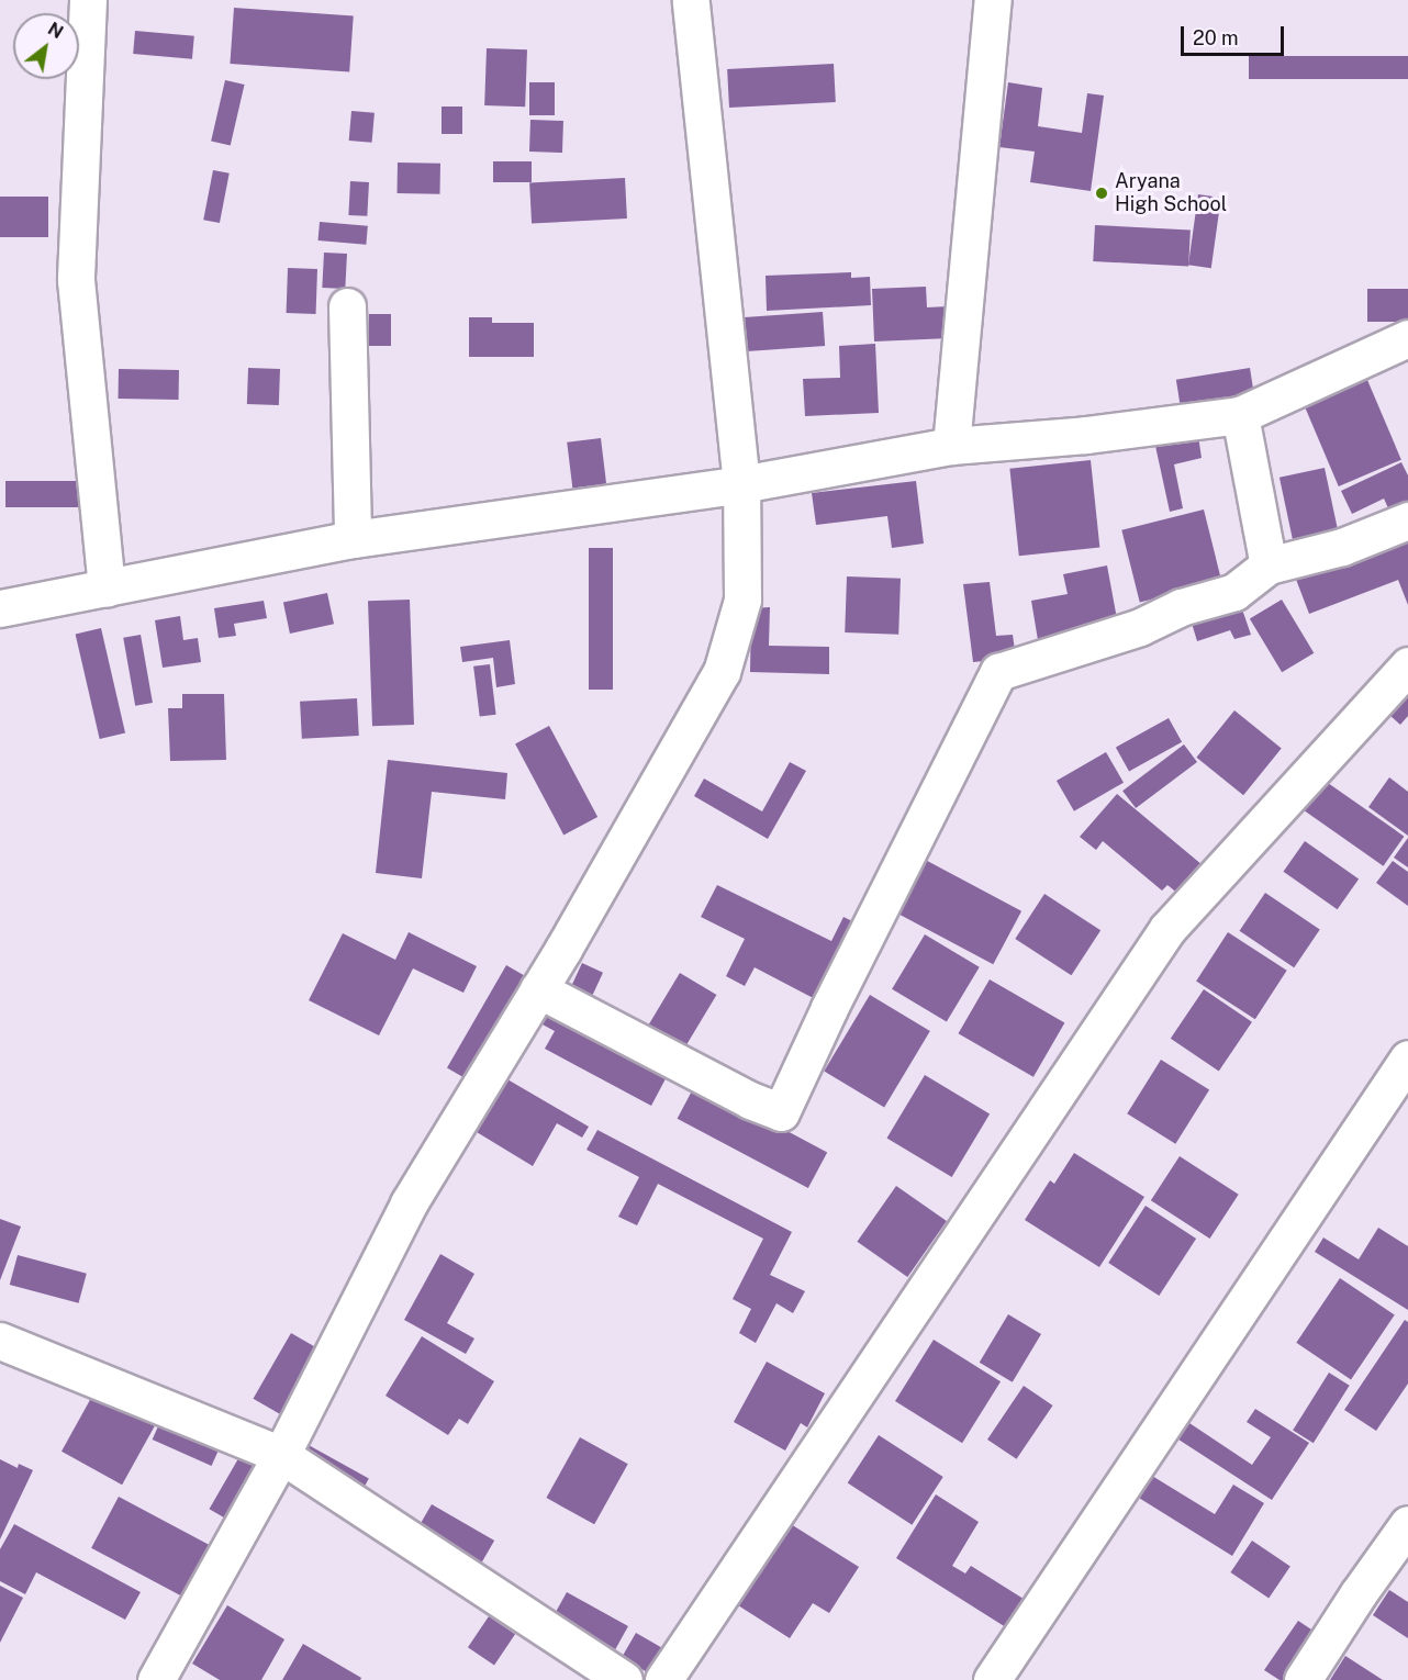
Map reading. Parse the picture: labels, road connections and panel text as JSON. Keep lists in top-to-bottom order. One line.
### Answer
{"places":["Aryana High School"],"scale_bar":"20 m","north":"top right"}
